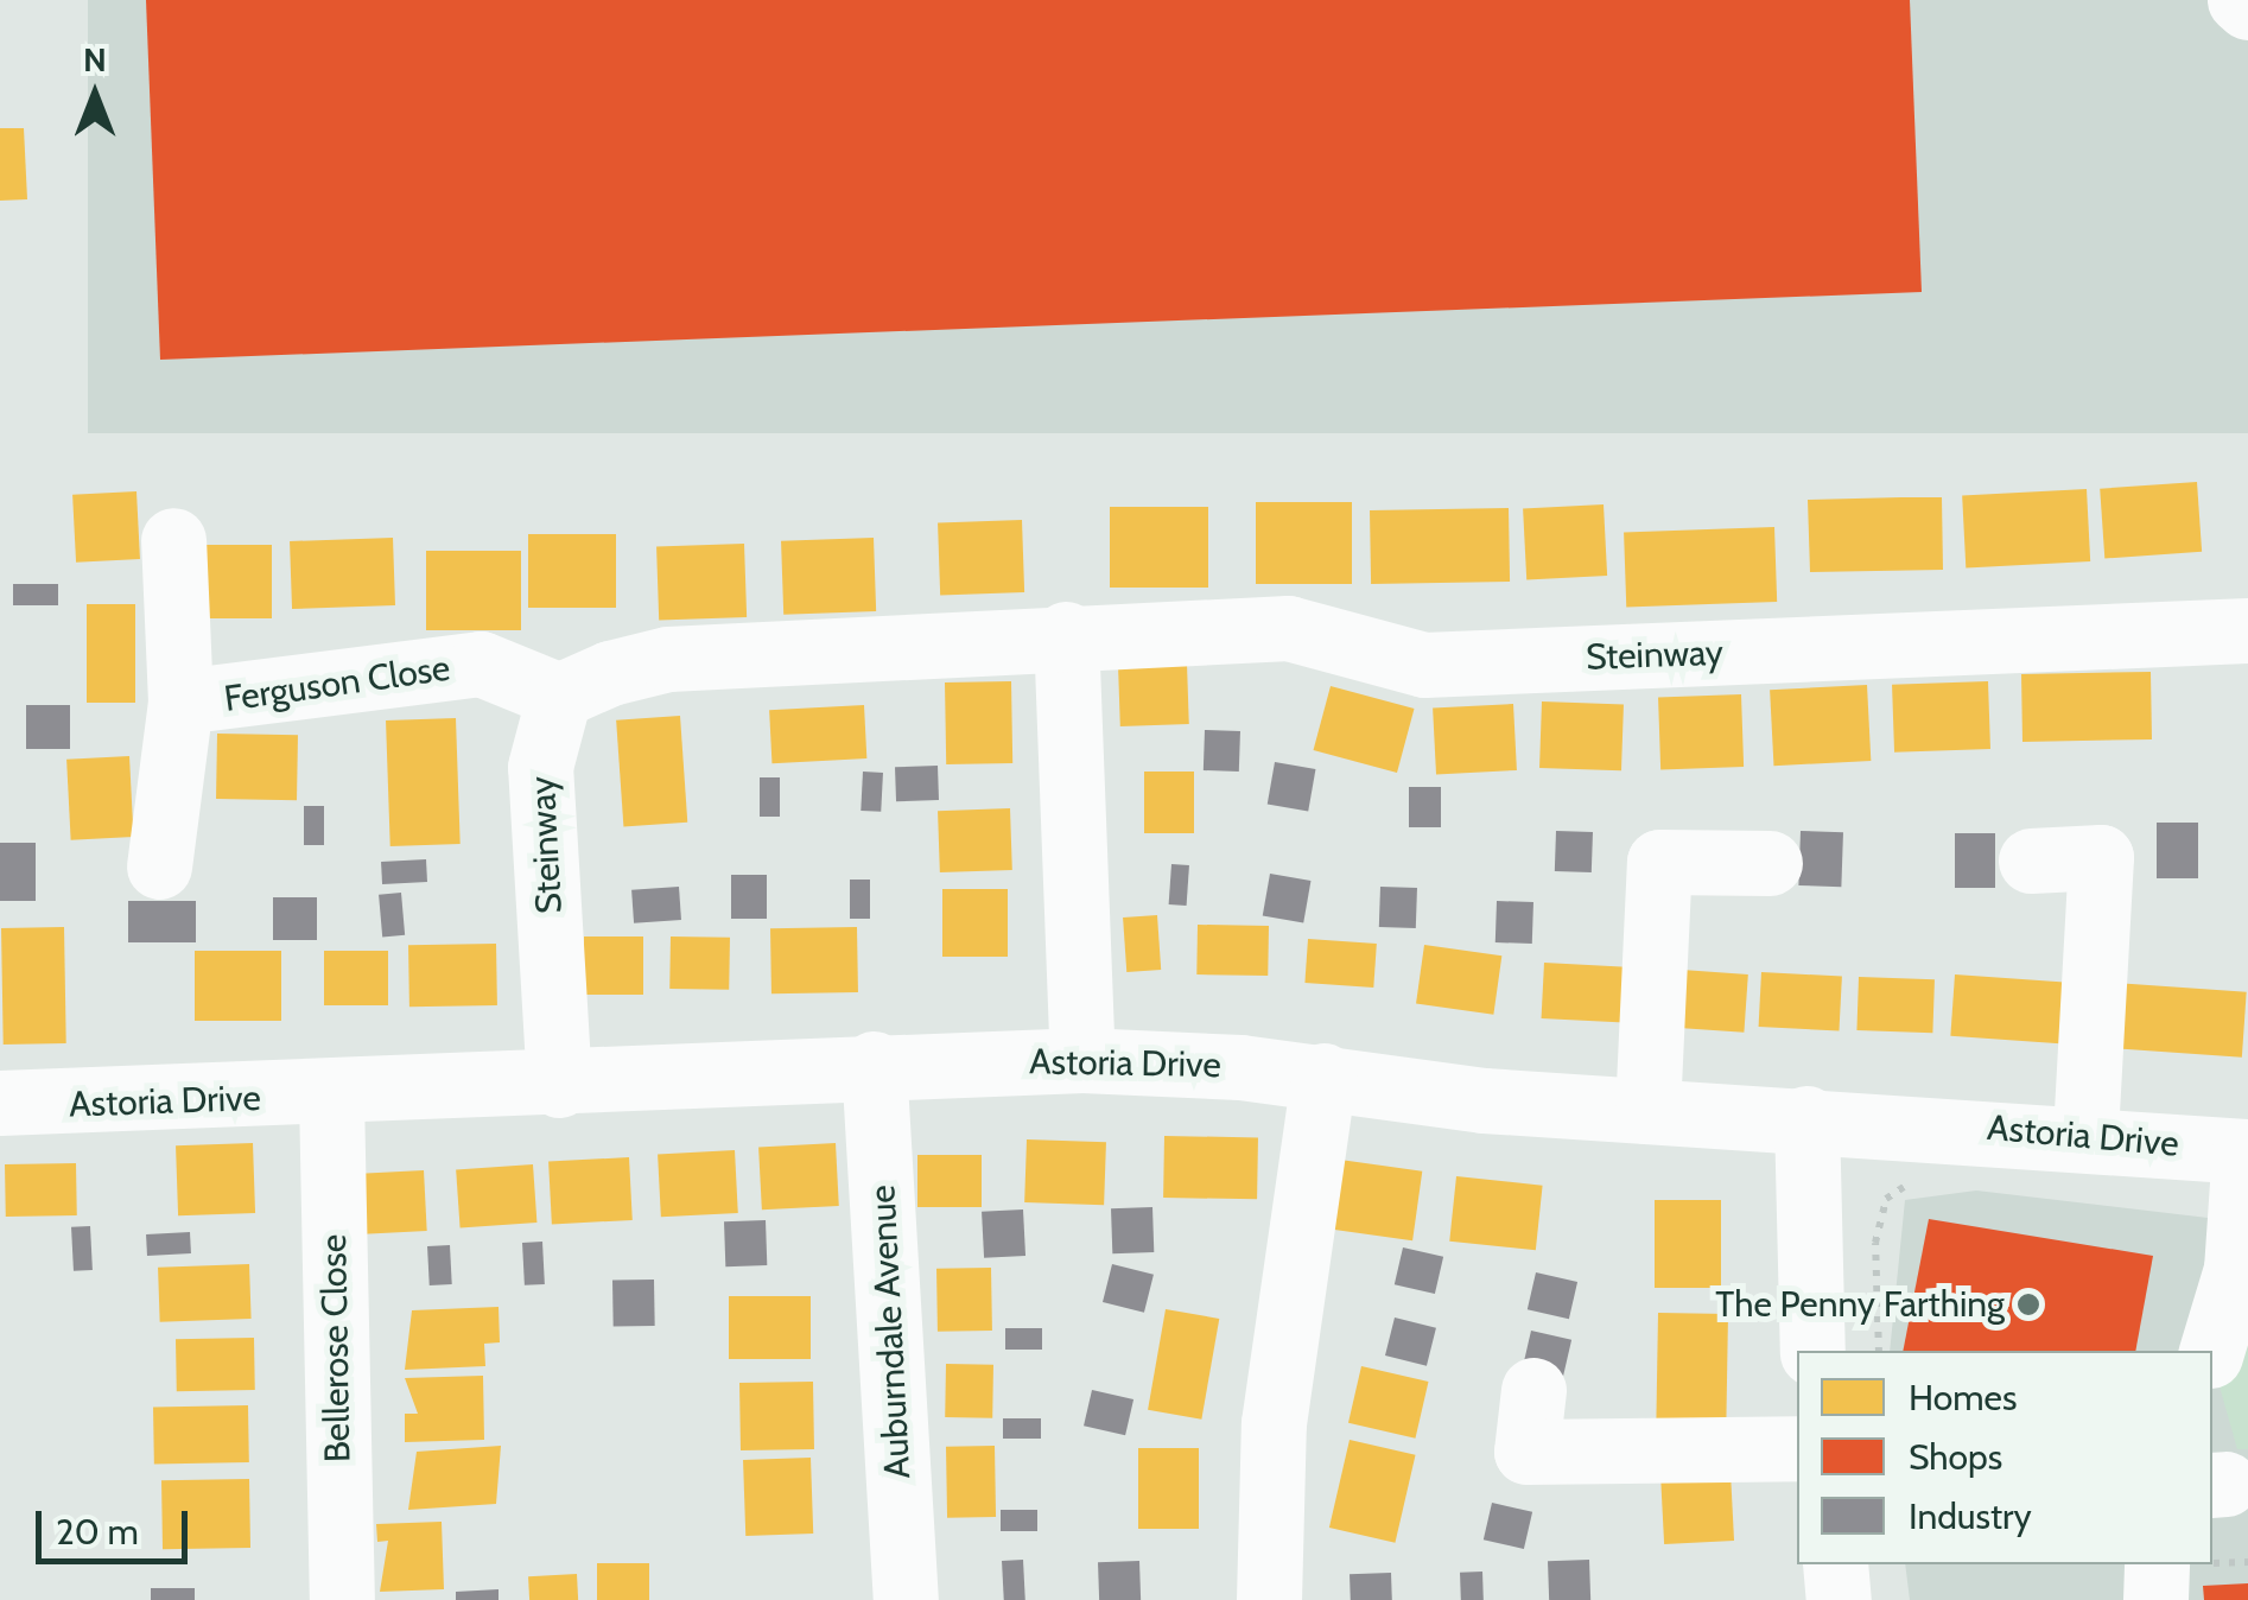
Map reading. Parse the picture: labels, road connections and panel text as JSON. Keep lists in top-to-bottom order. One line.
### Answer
{"streets":{"street":["Steinway","Ferguson Close","Astoria Drive","Auburndale Avenue","Bellerose Close"]},"crossings":[["Steinway","Ferguson Close"],["Steinway","Astoria Drive"],["Astoria Drive","Auburndale Avenue"],["Astoria Drive","Bellerose Close"]],"places":["The Penny Farthing"],"legend":["Homes","Shops","Industry"],"scale_bar":"20 m","north":"top"}
